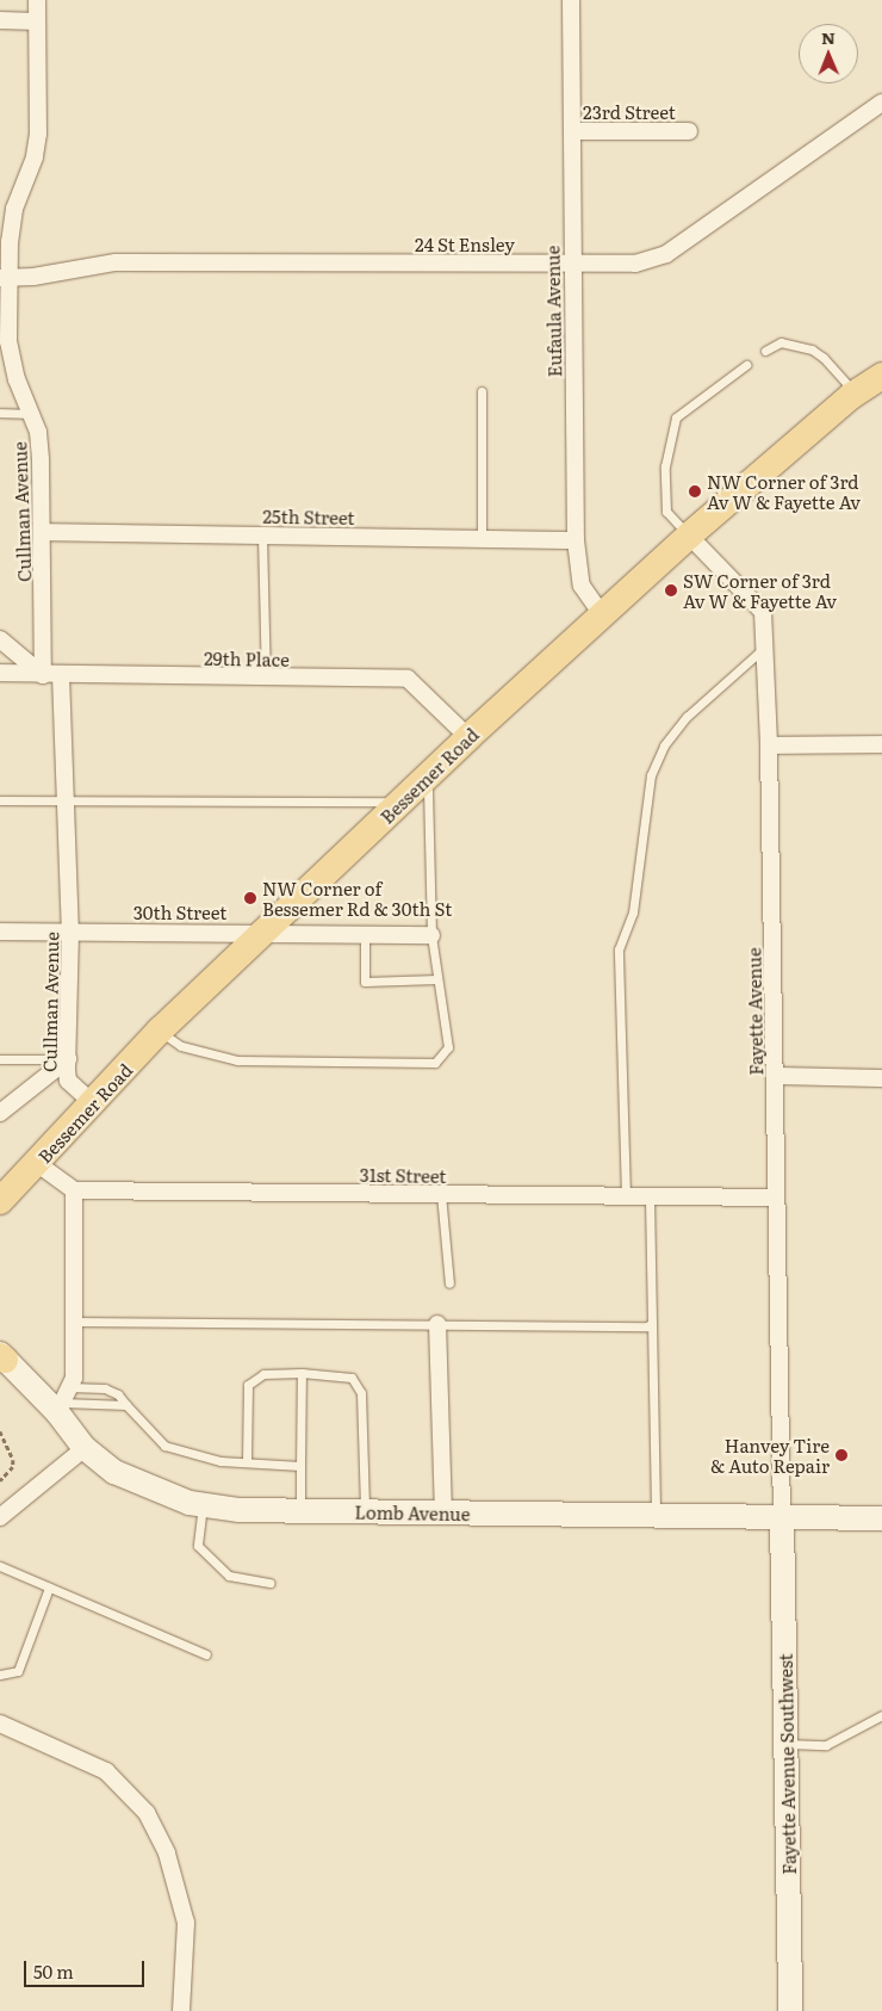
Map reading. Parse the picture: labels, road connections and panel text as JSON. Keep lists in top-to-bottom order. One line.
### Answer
{"streets":{"main road":["Bessemer Road","Lomb Avenue","Fayette Avenue Southwest"],"street":["23rd Street","24 St Ensley","Eufaula Avenue","Cullman Avenue","25th Street","29th Place","30th Street","Fayette Avenue","31st Street"]},"crossings":[["23rd Street","Eufaula Avenue"],["24 St Ensley","Eufaula Avenue"],["24 St Ensley","Cullman Avenue"],["Eufaula Avenue","25th Street"],["Eufaula Avenue","Bessemer Road"],["Cullman Avenue","25th Street"],["Cullman Avenue","29th Place"],["Cullman Avenue","Bessemer Road"],["Cullman Avenue","30th Street"],["29th Place","Bessemer Road"],["Bessemer Road","30th Street"],["Bessemer Road","Fayette Avenue"],["Fayette Avenue","31st Street"],["Fayette Avenue","Lomb Avenue"],["Fayette Avenue","Fayette Avenue Southwest"],["Lomb Avenue","Fayette Avenue Southwest"]],"places":["NW Corner of 3rd Av W & Fayette Av","SW Corner of 3rd Av W & Fayette Av","NW Corner of Bessemer Rd & 30th St","Hanvey Tire & Auto Repair"],"scale_bar":"50 m","north":"top"}
